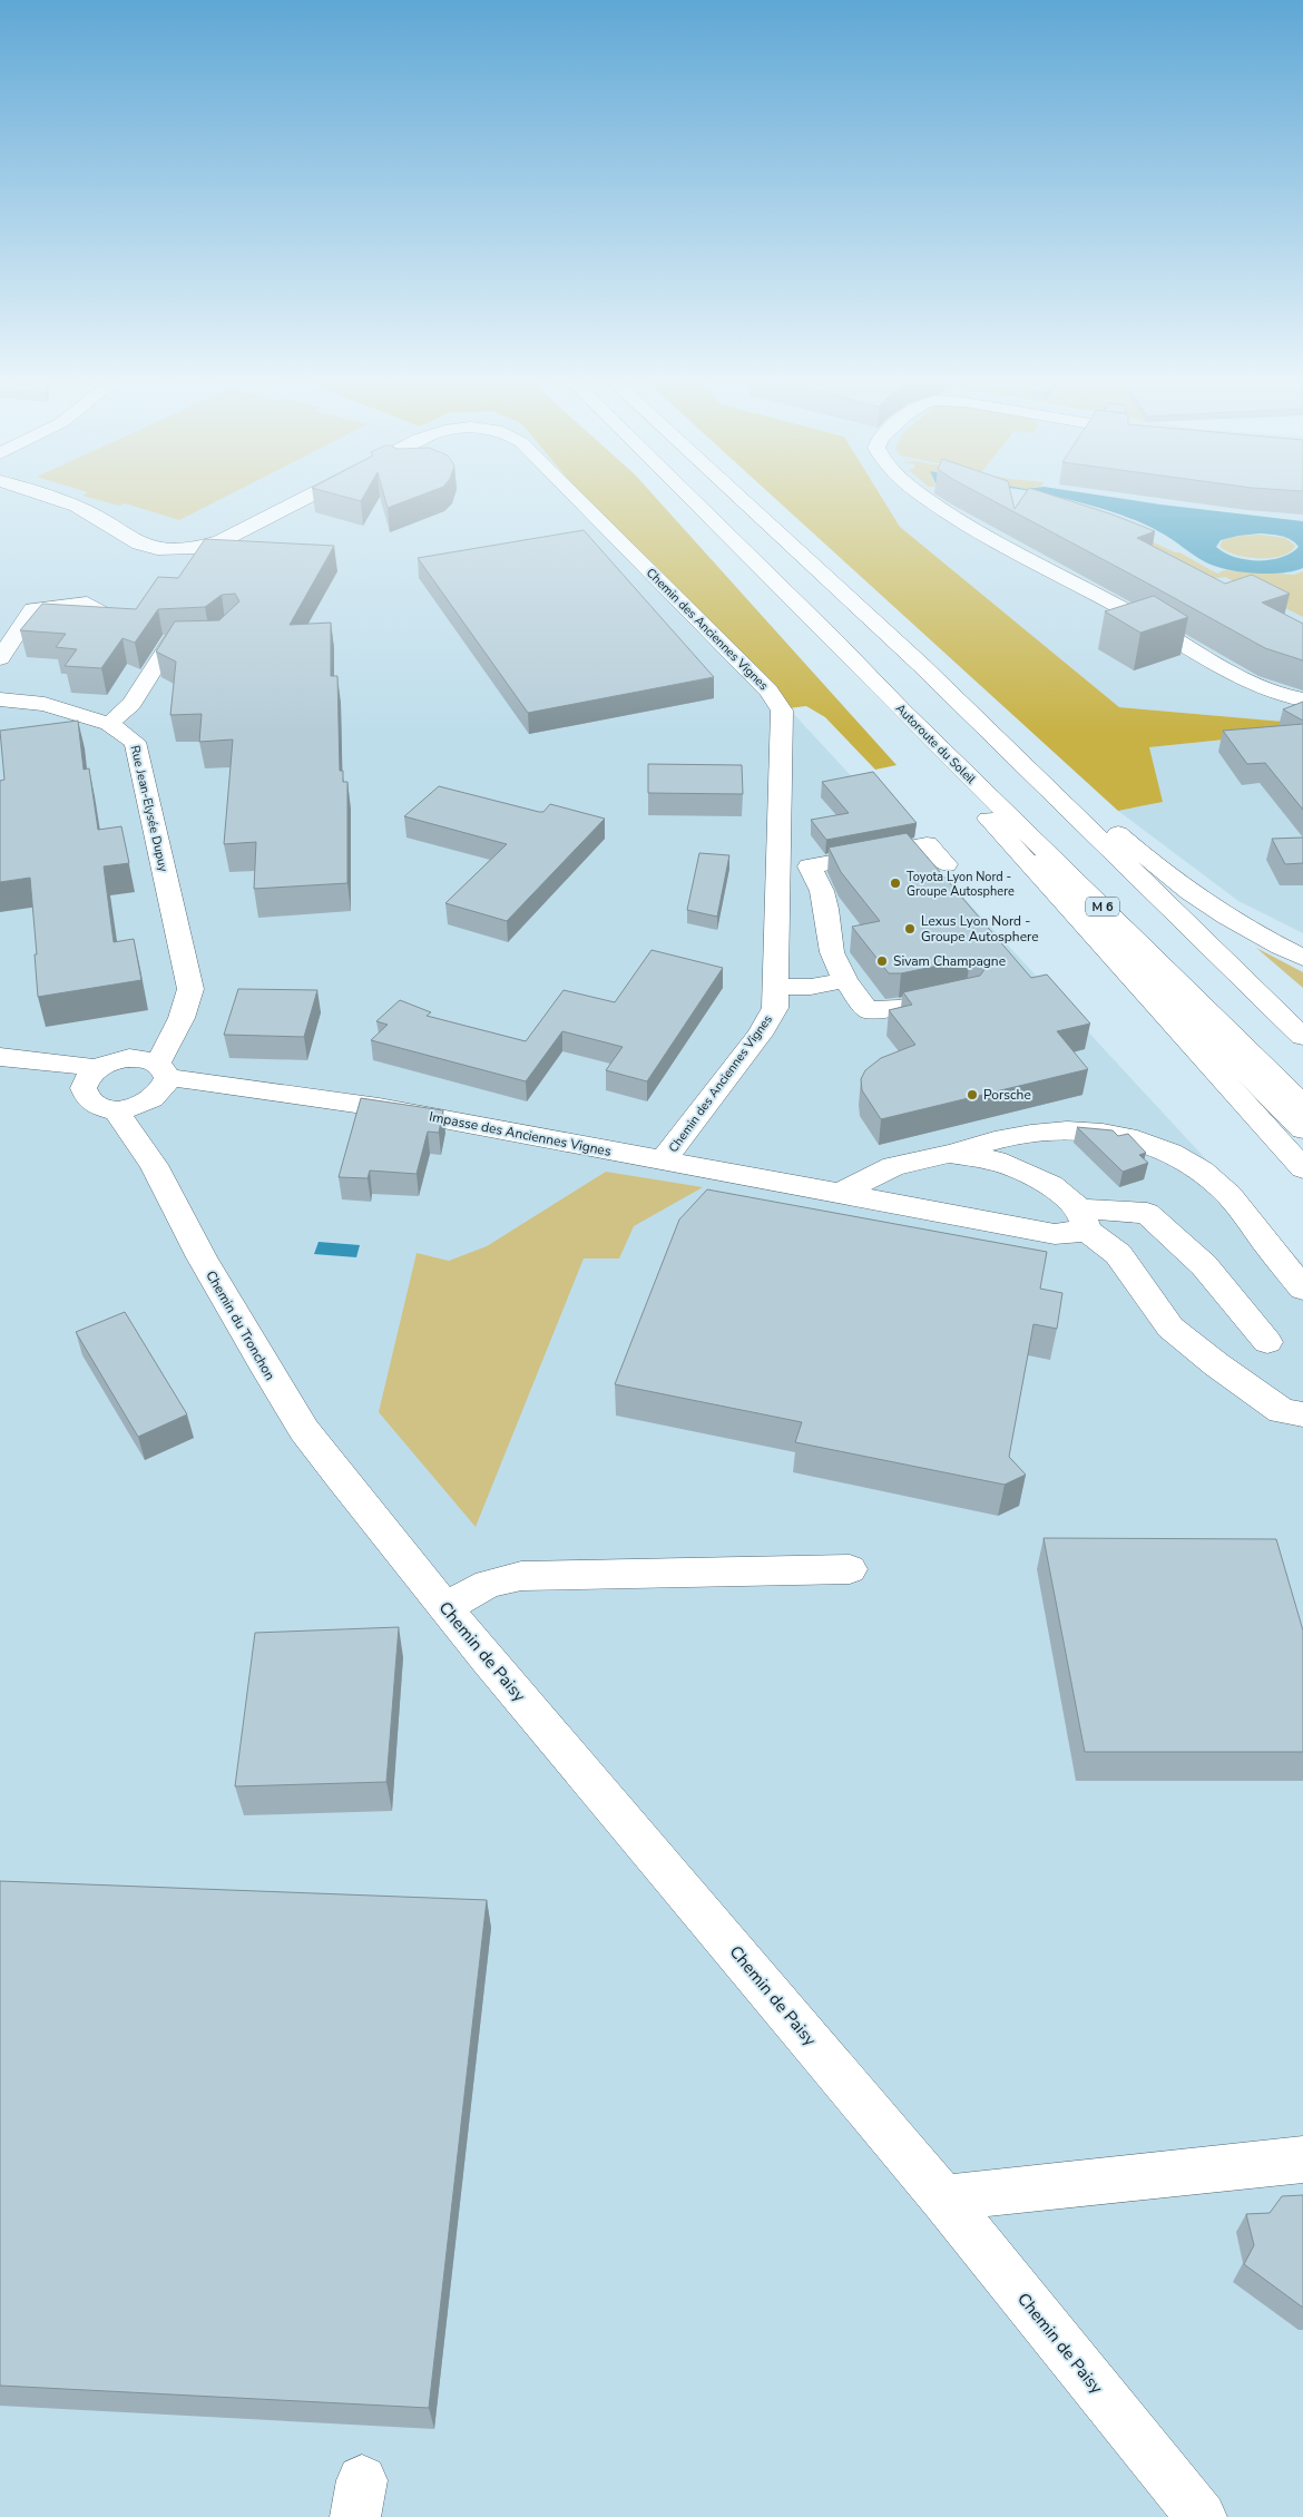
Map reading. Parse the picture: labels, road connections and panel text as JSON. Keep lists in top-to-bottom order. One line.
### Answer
{"streets":{"main road":["Chemin des Anciennes Vignes","Autoroute du Soleil","Rue Jean-Elysée Dupuy","M 6","Impasse des Anciennes Vignes","Chemin du Tronchon","Chemin de Paisy"]},"crossings":[["Chemin des Anciennes Vignes","Impasse des Anciennes Vignes"],["Rue Jean-Elysée Dupuy","Impasse des Anciennes Vignes"],["Rue Jean-Elysée Dupuy","Chemin du Tronchon"],["Chemin du Tronchon","Chemin de Paisy"]],"places":["Toyota Lyon Nord - Groupe Autosphere","Lexus Lyon Nord - Groupe Autosphere","Sivam Champagne","Porsche"]}
